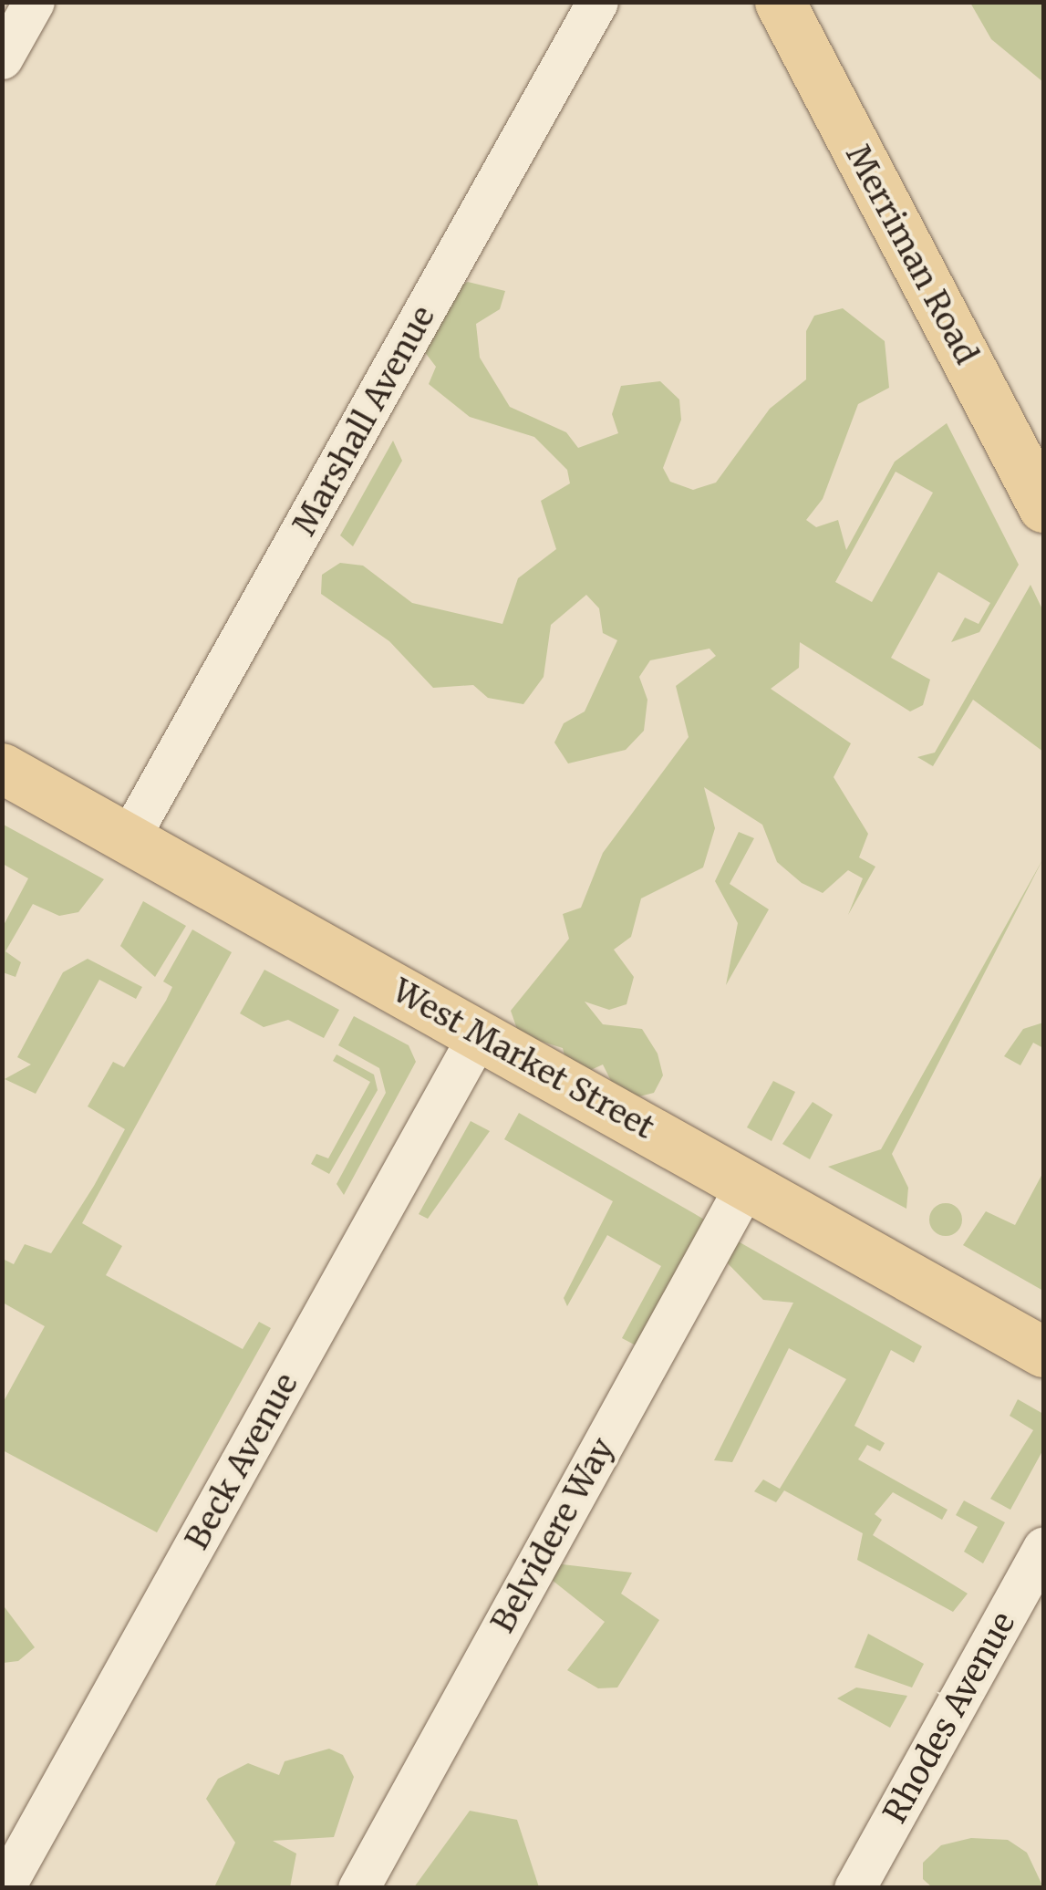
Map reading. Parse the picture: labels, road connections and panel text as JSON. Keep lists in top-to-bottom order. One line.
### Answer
{"streets":{"main road":["Merriman Road","West Market Street"],"street":["Marshall Avenue","Beck Avenue","Belvidere Way","Rhodes Avenue"]},"crossings":[["Marshall Avenue","West Market Street"],["West Market Street","Beck Avenue"],["West Market Street","Belvidere Way"]]}
